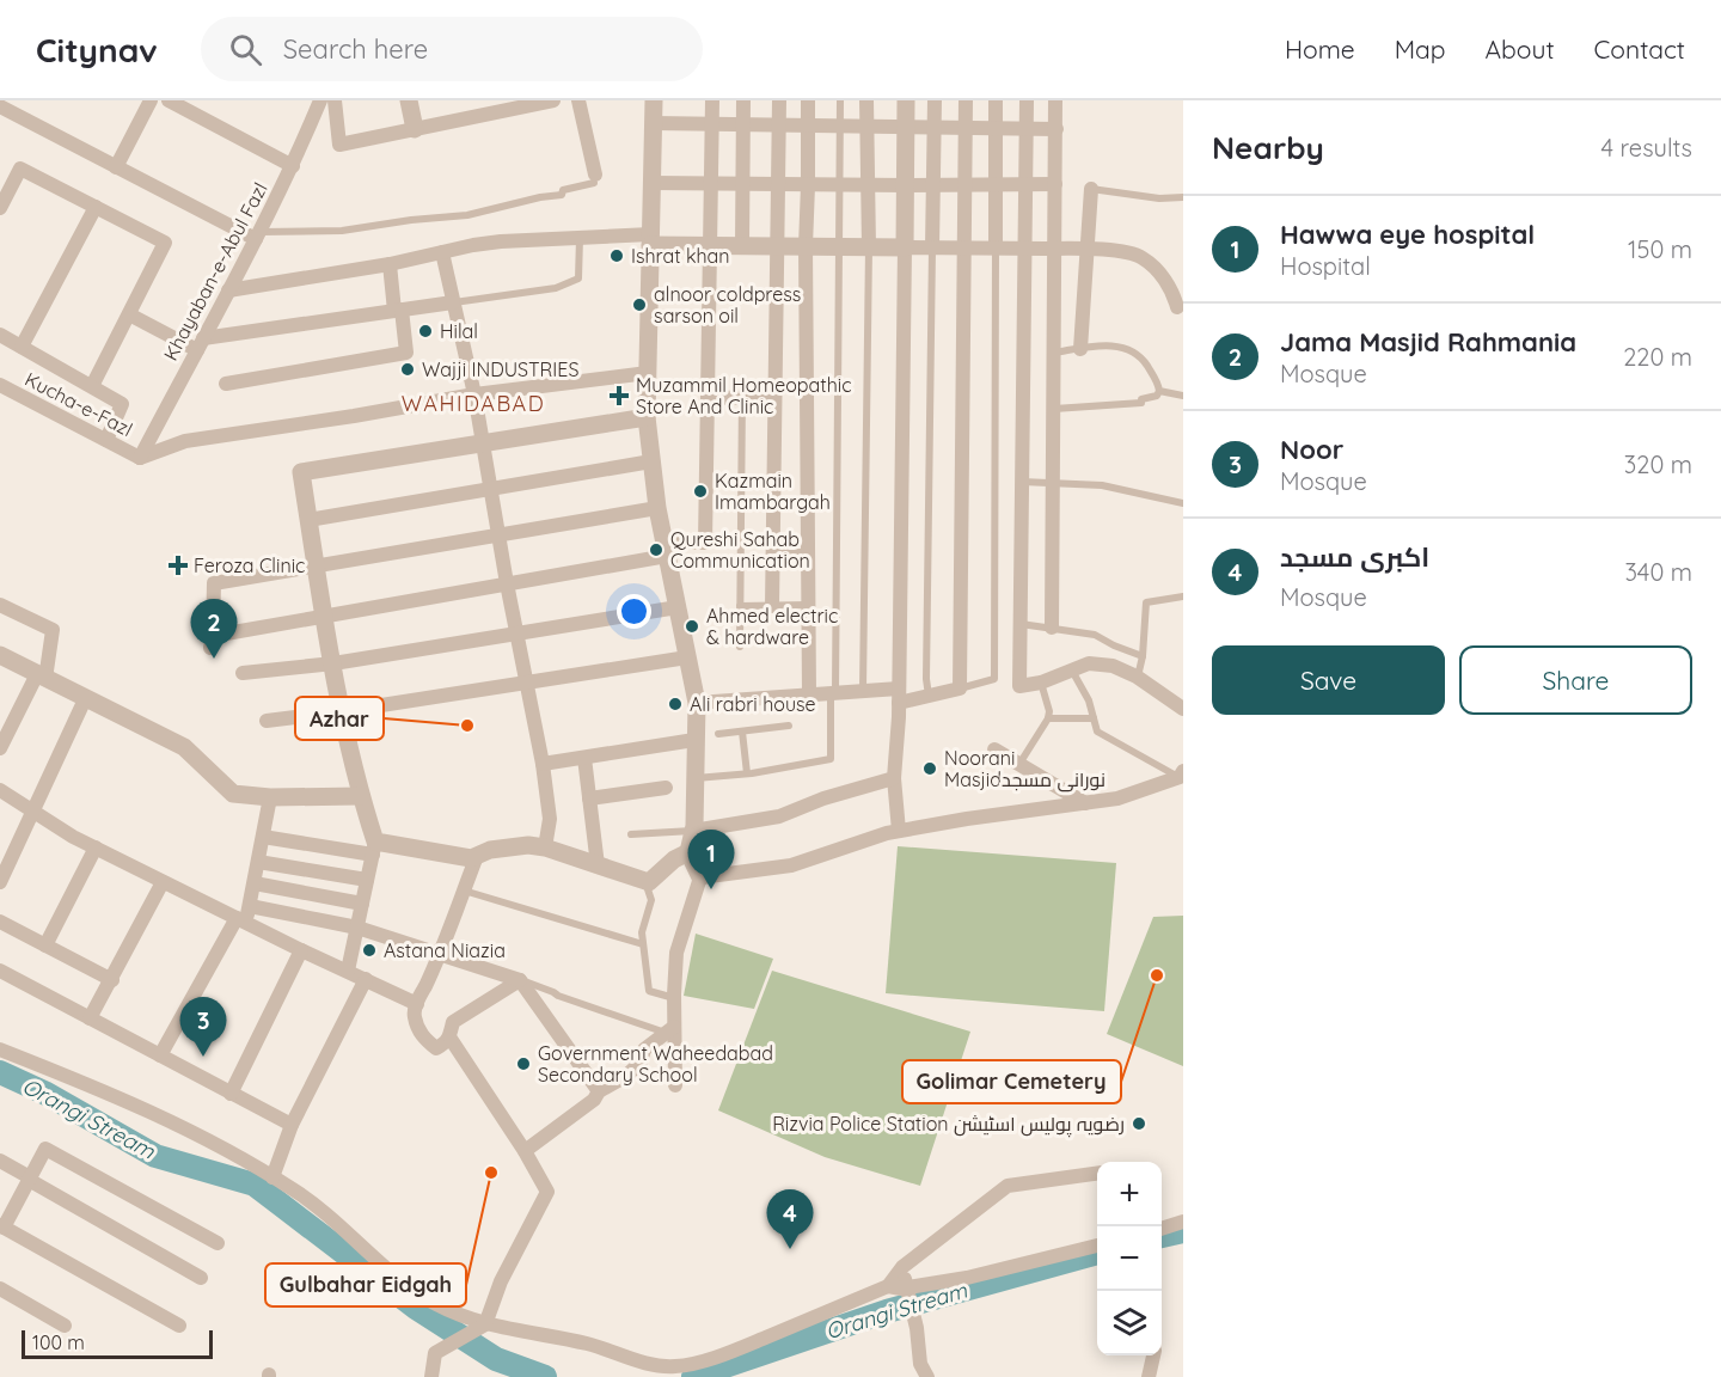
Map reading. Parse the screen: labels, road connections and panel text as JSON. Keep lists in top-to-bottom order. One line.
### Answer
{"streets":{"street":["Khayaban-e-Abul Fazl","Kucha-e-Fazl"]},"crossings":[["Khayaban-e-Abul Fazl","Kucha-e-Fazl"]],"districts":["WAHIDABAD"],"water":["Orangi Stream"],"places":{"other":["Ishrat khan","alnoor coldpress sarson oil","Hilal","Wajji INDUSTRIES","Kazmain Imambargah","Qureshi Sahab Communication","Ahmed electric & hardware","Ali rabri house","Azhar","Noorani Masjidنورانی مسجد","Astana Niazia","Golimar Cemetery","Government Waheedabad Secondary School","Rizvia Police Station رضویہ پولیس اسٹیشن","Gulbahar Eidgah"],"health":["Muzammil Homeopathic Store And Clinic","Feroza Clinic"]},"scale_bar":"100 m","page":{"header":"Citynav","search":"Search here","nav":["Home","Map","About","Contact"],"heading":["Nearby","4 results"],"list":[{"mark":"1","name":"Hawwa eye hospital","note":"Hospital","value":"150 m"},{"mark":"2","name":"Jama Masjid Rahmania","note":"Mosque","value":"220 m"},{"mark":"3","name":"Noor","note":"Mosque","value":"320 m"},{"mark":"4","name":"اکبری مسجد","note":"Mosque","value":"340 m"}],"pins":["2","1","3","4"],"buttons":["Save","Share"],"map_buttons":["+","−"],"scale":"100 m"}}
